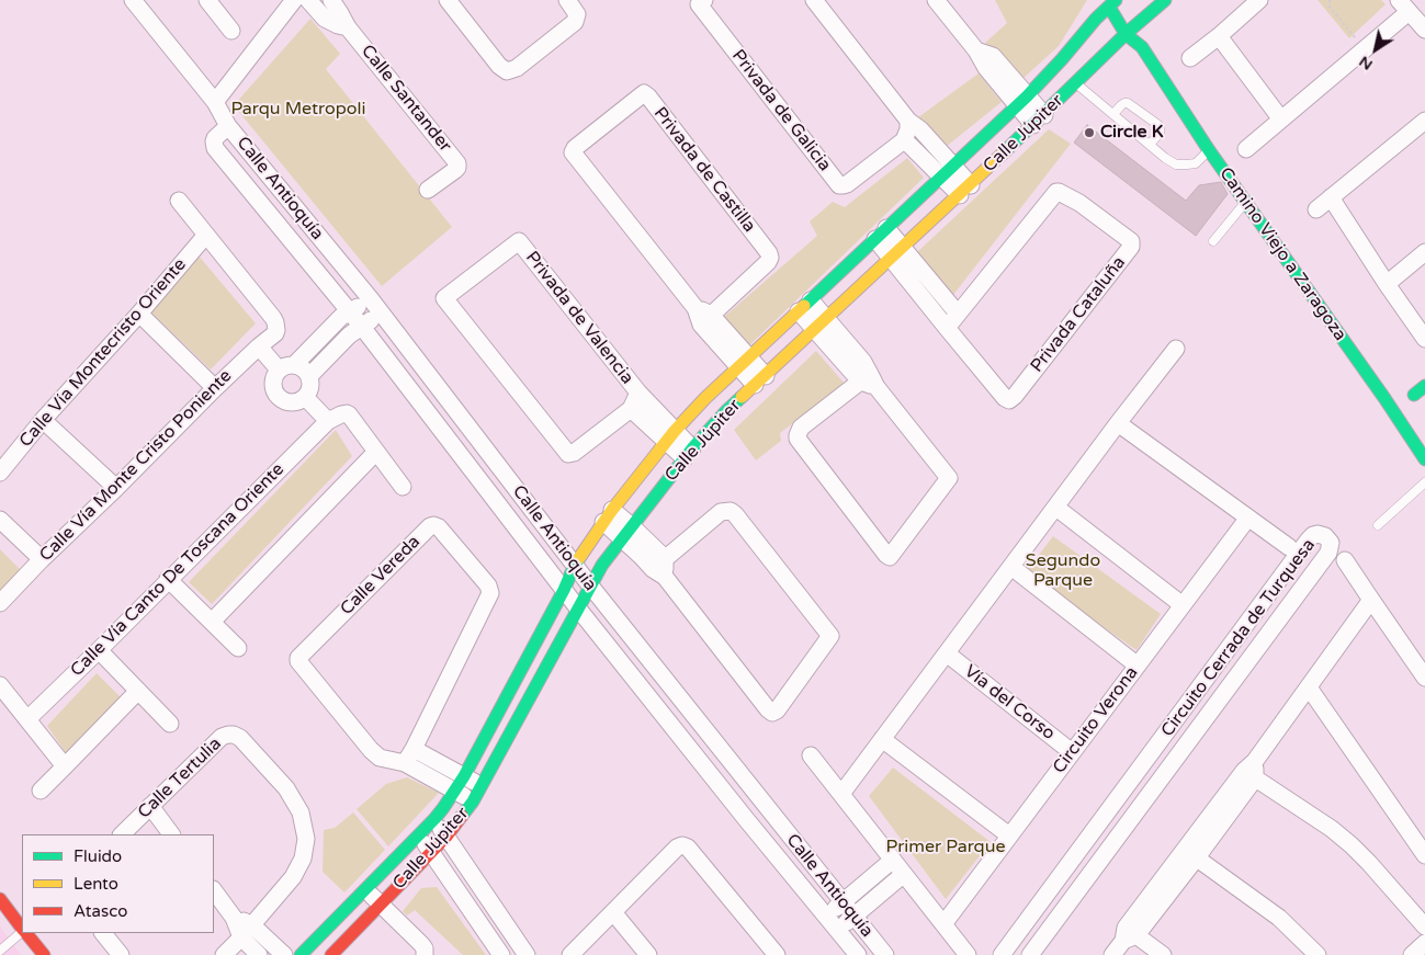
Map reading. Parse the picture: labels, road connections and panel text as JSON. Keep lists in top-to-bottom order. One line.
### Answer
{"streets":{"main road":["Calle Júpiter","Camino Viejo a Zaragoza"],"street":["Calle Santander","Privada de Galicia","Privada de Castilla","Calle Antioquía","Privada Cataluña","Privada de Valencia","Calle Vía Montecristo Oriente","Calle Vía Monte Cristo Poniente","Calle Vía Canto De Toscana Oriente","Calle Vereda","Circuito Cerrada de Turquesa","Vía del Corso","Circuito Verona","Calle Tertulia"]},"crossings":[["Calle Júpiter","Privada de Castilla"],["Calle Júpiter","Calle Antioquía"],["Calle Júpiter","Camino Viejo a Zaragoza"],["Calle Júpiter","Privada Cataluña"],["Calle Júpiter","Calle Vereda"],["Calle Vía Montecristo Oriente","Calle Vía Monte Cristo Poniente"],["Vía del Corso","Circuito Verona"]],"parks":["Parqu Metropoli","Segundo Parque","Primer Parque"],"places":["Circle K"],"legend":["Fluido","Lento","Atasco"],"north":"bottom left"}
